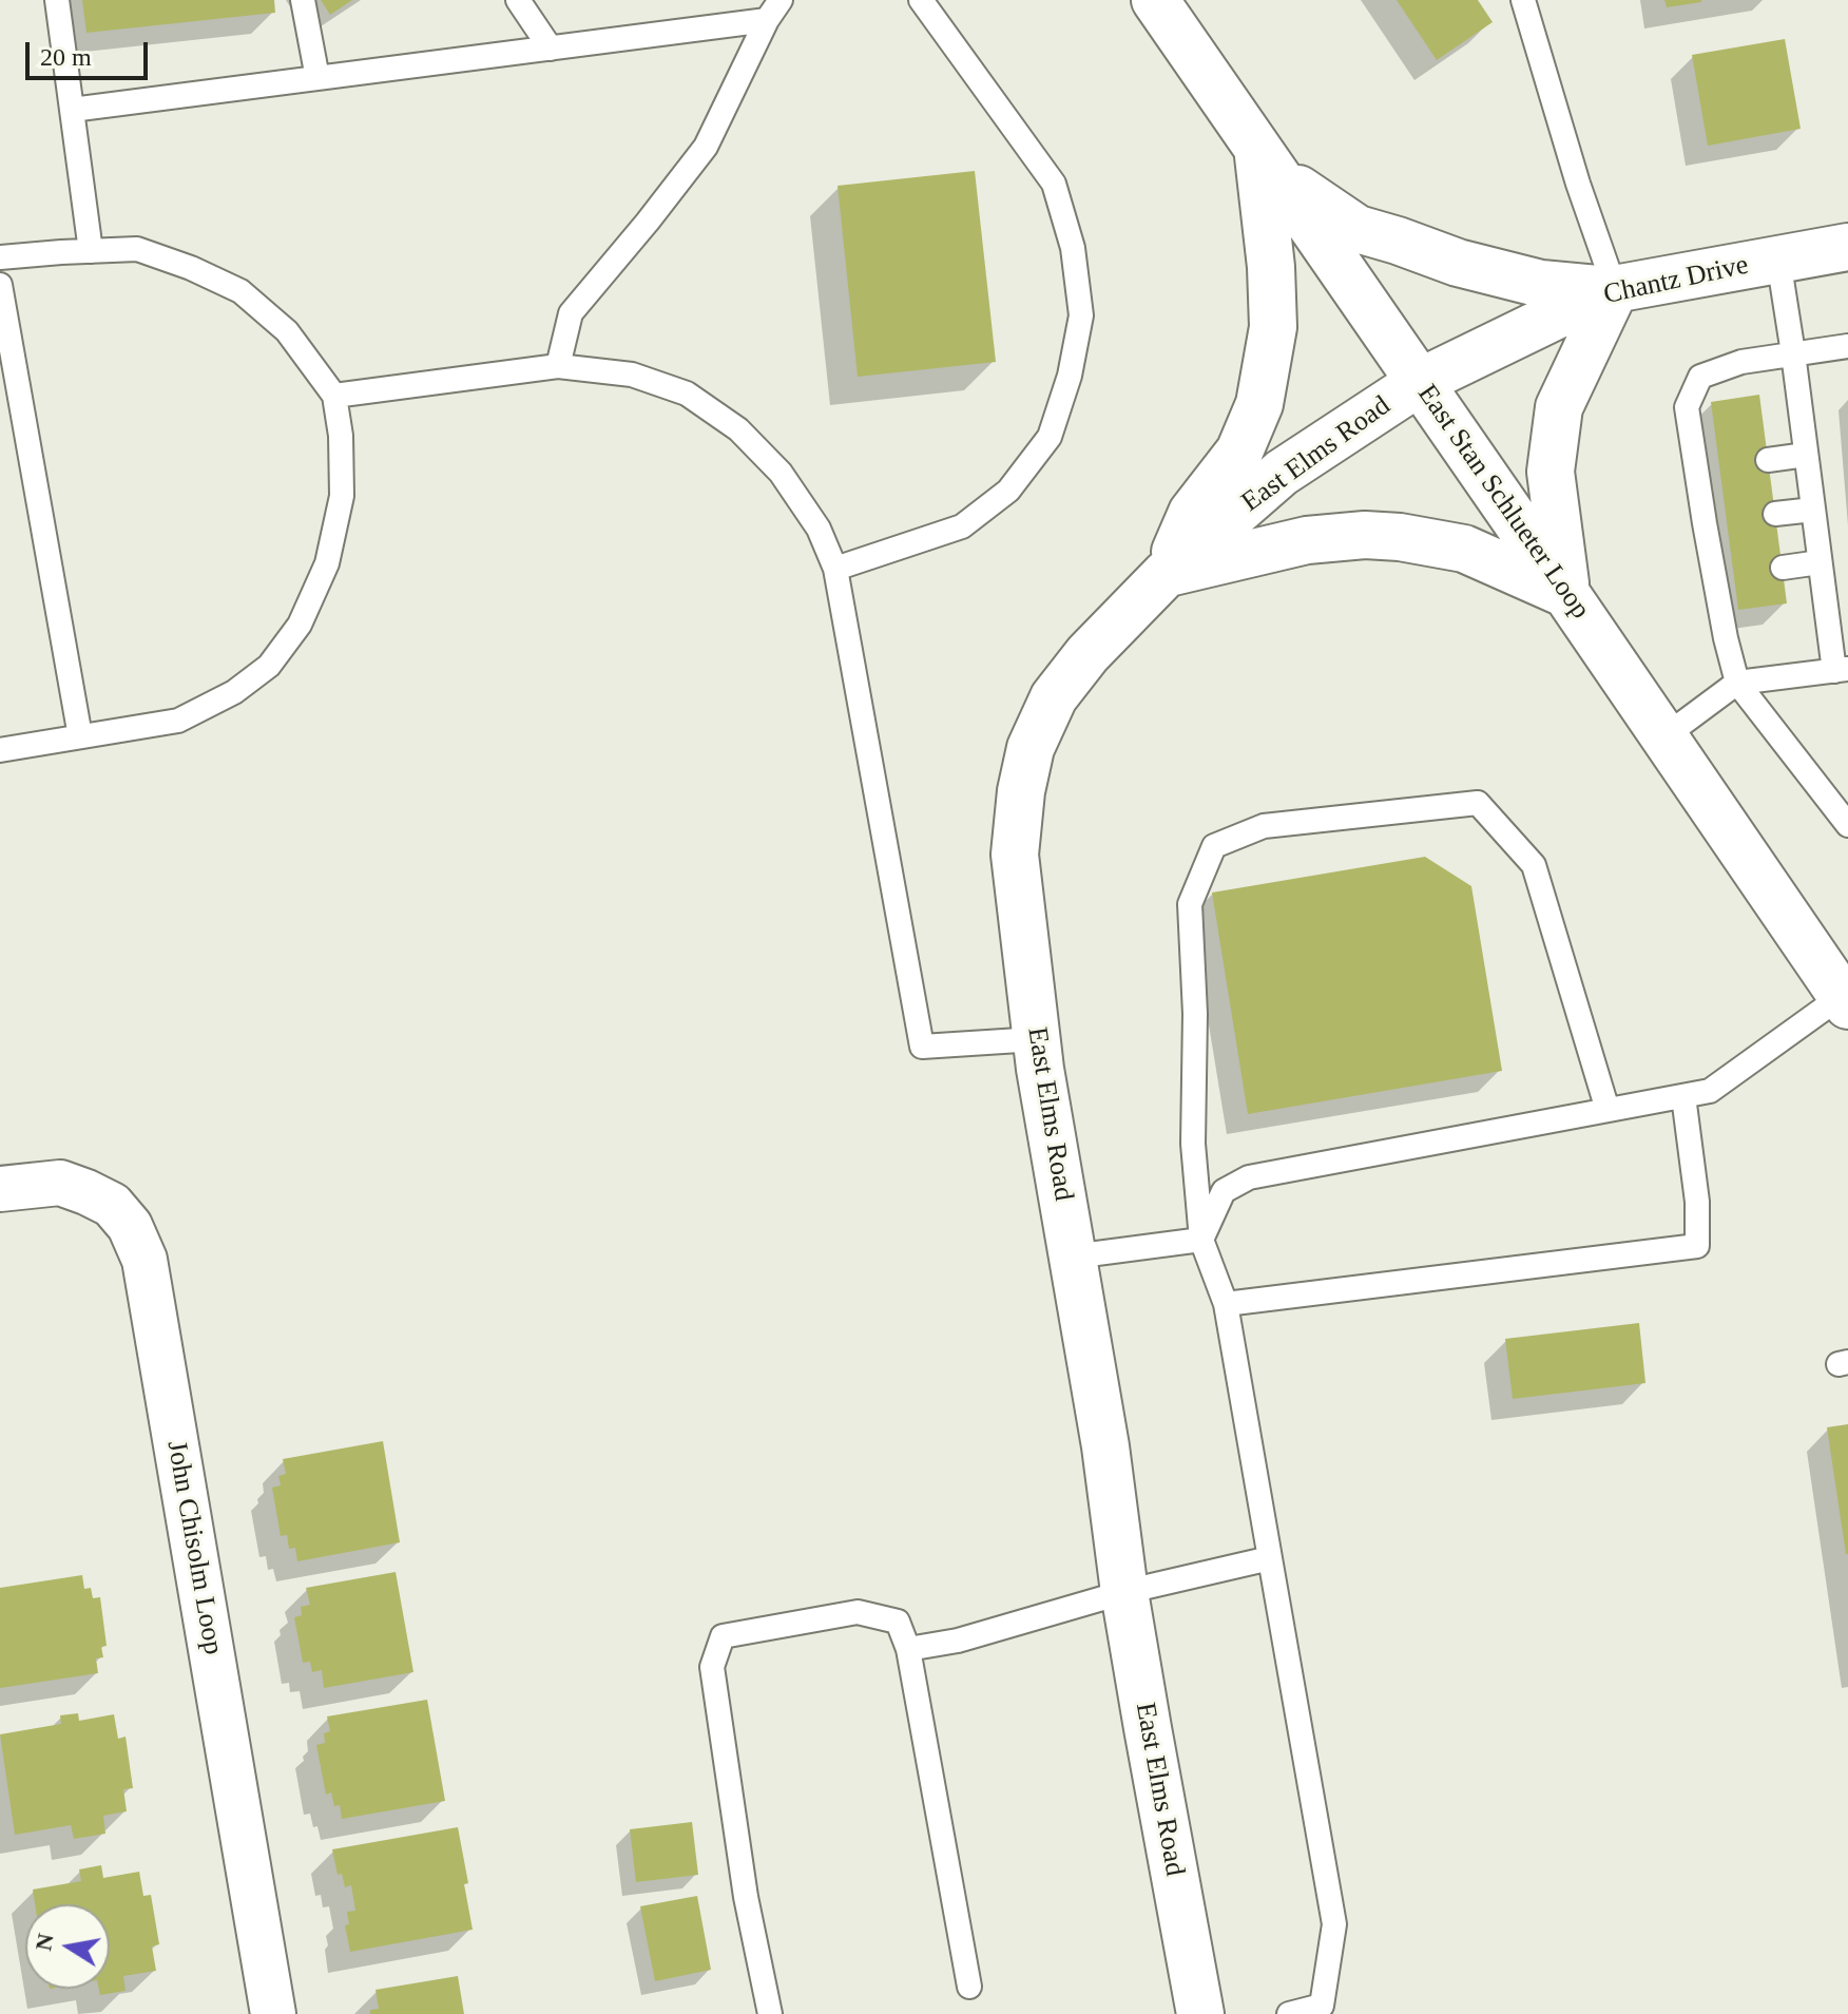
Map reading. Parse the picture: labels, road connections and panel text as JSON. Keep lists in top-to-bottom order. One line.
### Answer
{"streets":{"main road":["Chantz Drive","East Elms Road","East Stan Schlueter Loop"],"street":["John Chisolm Loop"]},"crossings":[["Chantz Drive","East Elms Road"],["Chantz Drive","East Stan Schlueter Loop"],["East Elms Road","East Stan Schlueter Loop"]],"scale_bar":"20 m","north":"left"}
